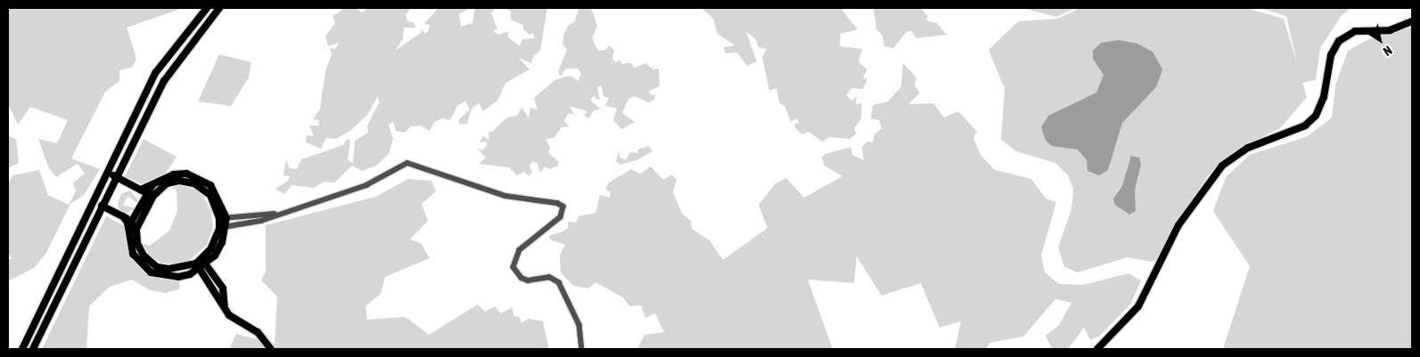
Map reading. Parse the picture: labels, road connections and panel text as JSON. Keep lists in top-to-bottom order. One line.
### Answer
{"north":"bottom right"}
